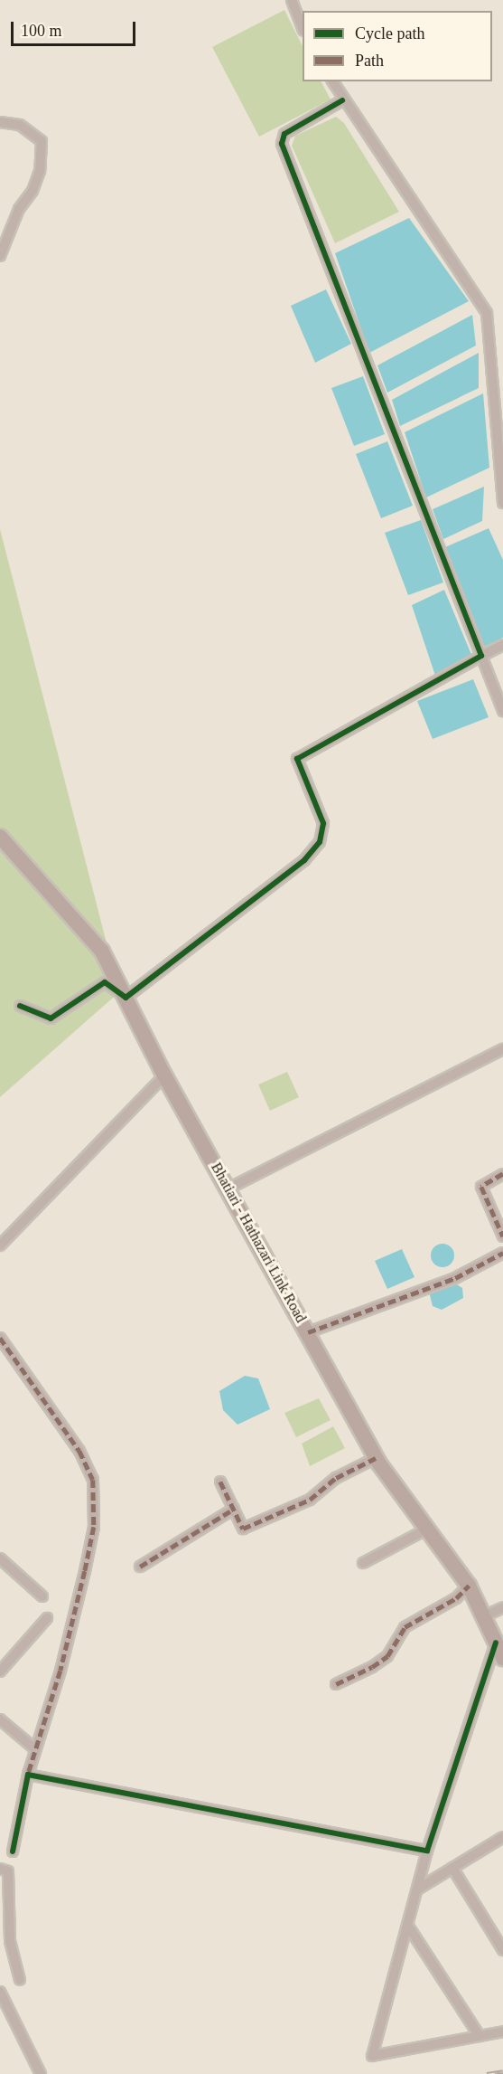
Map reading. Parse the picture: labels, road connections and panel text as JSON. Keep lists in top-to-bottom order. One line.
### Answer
{"streets":{"main road":["Bhatiari - Hathazari Link Road"]},"legend":["Cycle path","Path"],"scale_bar":"100 m"}
